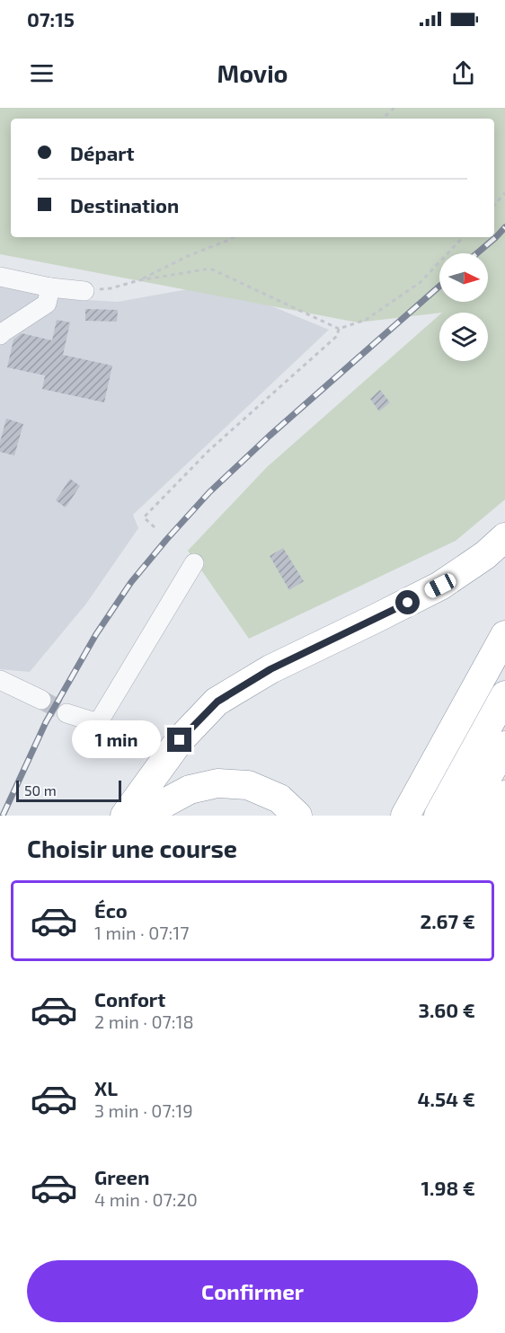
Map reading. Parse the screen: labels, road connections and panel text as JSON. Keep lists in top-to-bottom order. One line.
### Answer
{"scale_bar":"50 m","north":"right","page":{"status":"07:15","header":"Movio","banner":["Départ","Destination"],"bubble":"1 min","scale":"50 m","heading":"Choisir une course","list":[{"name":"Éco","note":"1 min · 07:17","value":"2.67 €"},{"name":"Confort","note":"2 min · 07:18","value":"3.60 €"},{"name":"XL","note":"3 min · 07:19","value":"4.54 €"},{"name":"Green","note":"4 min · 07:20","value":"1.98 €"}],"buttons":"Confirmer"}}
